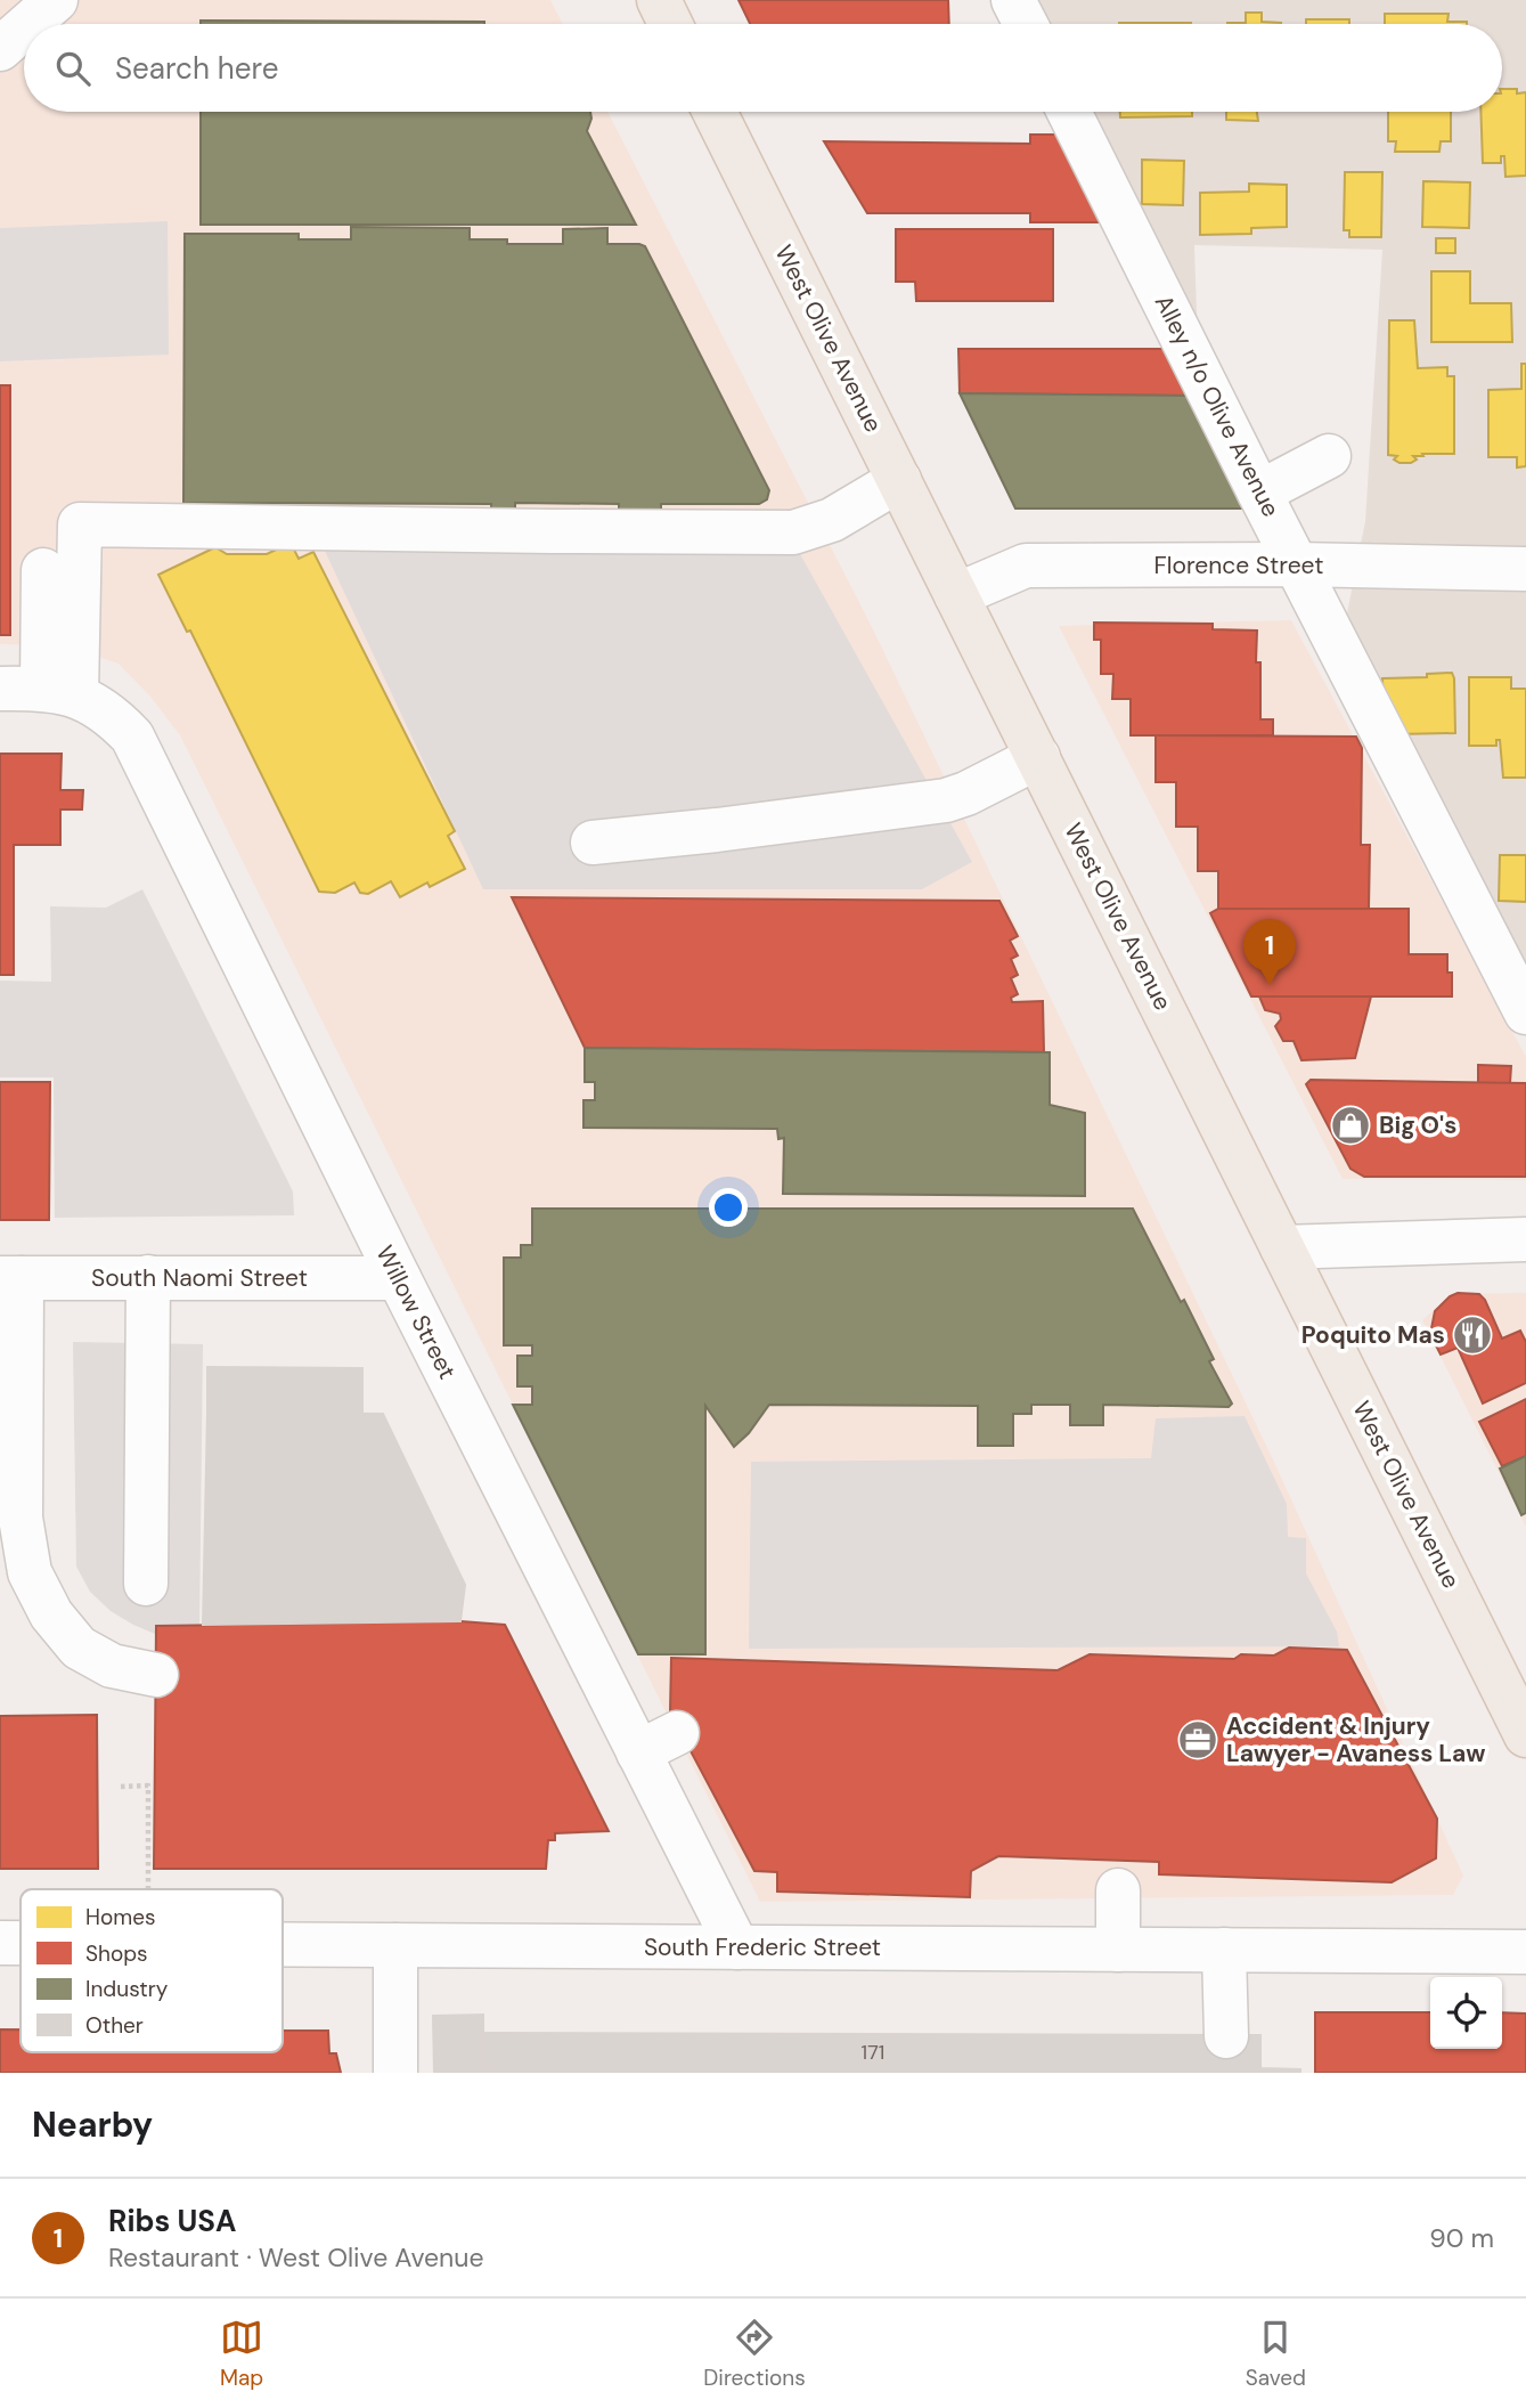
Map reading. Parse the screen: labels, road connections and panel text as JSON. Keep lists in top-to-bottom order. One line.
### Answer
{"streets":{"main road":["West Olive Avenue"],"street":["Alley n/o Olive Avenue","Florence Street","South Naomi Street","Willow Street","South Frederic Street"]},"crossings":[["West Olive Avenue","Florence Street"],["Alley n/o Olive Avenue","Florence Street"],["South Naomi Street","Willow Street"],["Willow Street","South Frederic Street"]],"places":{"shop":["Big O's"],"restaurant":["Poquito Mas"],"office":["Accident & Injury Lawyer - Avaness Law"]},"house_numbers":["171"],"legend":["Homes","Shops","Industry","Other"],"page":{"search":"Search here","pins":"1","heading":"Nearby","list":[{"mark":"1","name":"Ribs USA","note":"Restaurant · West Olive Avenue","value":"90 m"}],"nav":["Map","Directions","Saved"]}}
